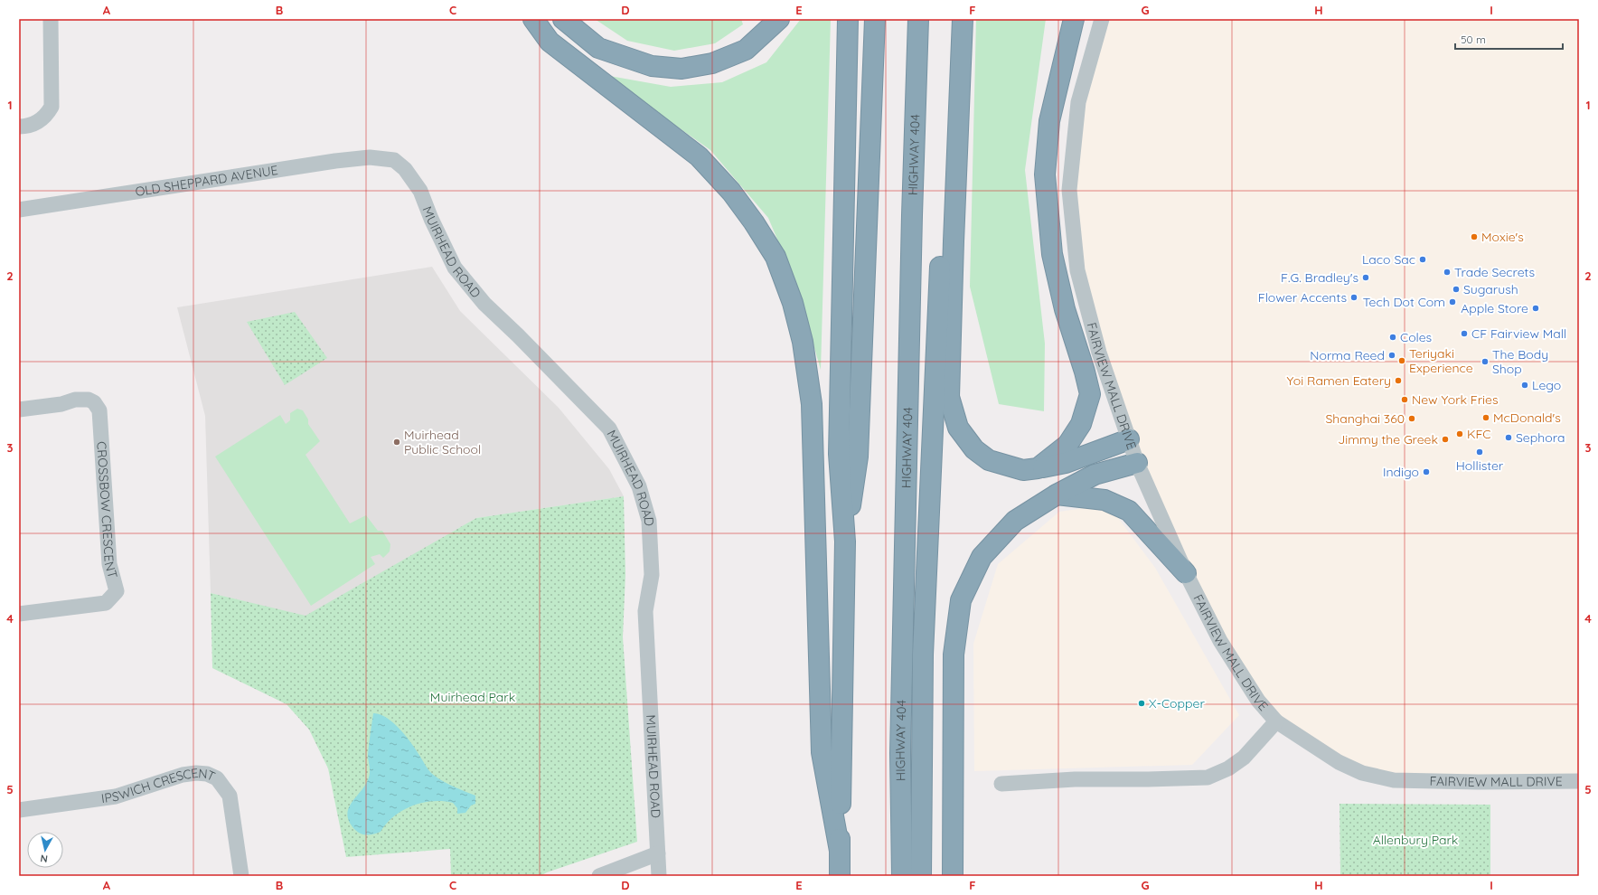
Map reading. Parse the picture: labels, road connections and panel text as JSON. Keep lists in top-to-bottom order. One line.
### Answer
{"streets":{"highway":["HIGHWAY 404"],"street":["OLD SHEPPARD AVENUE","MUIRHEAD ROAD","FAIRVIEW MALL DRIVE","CROSSBOW CRESCENT","IPSWICH CRESCENT"]},"crossings":[["OLD SHEPPARD AVENUE","MUIRHEAD ROAD"]],"parks":["Muirhead Park","Allenbury Park"],"places":["Moxie's","Laco Sac","Trade Secrets","F.G. Bradley's","Sugarush","Flower Accents","Tech Dot Com","Apple Store","CF Fairview Mall","Coles","Norma Reed","Teriyaki Experience","The Body Shop","Yoi Ramen Eatery","Lego","New York Fries","McDonald's","Shanghai 360","KFC","Sephora","Jimmy the Greek","Muirhead Public School","Hollister","Indigo","X-Copper"],"scale_bar":"50 m","north":"bottom","grid":{"columns":["A","B","C","D","E","F","G","H","I"],"rows":["1","2","3","4","5"]}}
